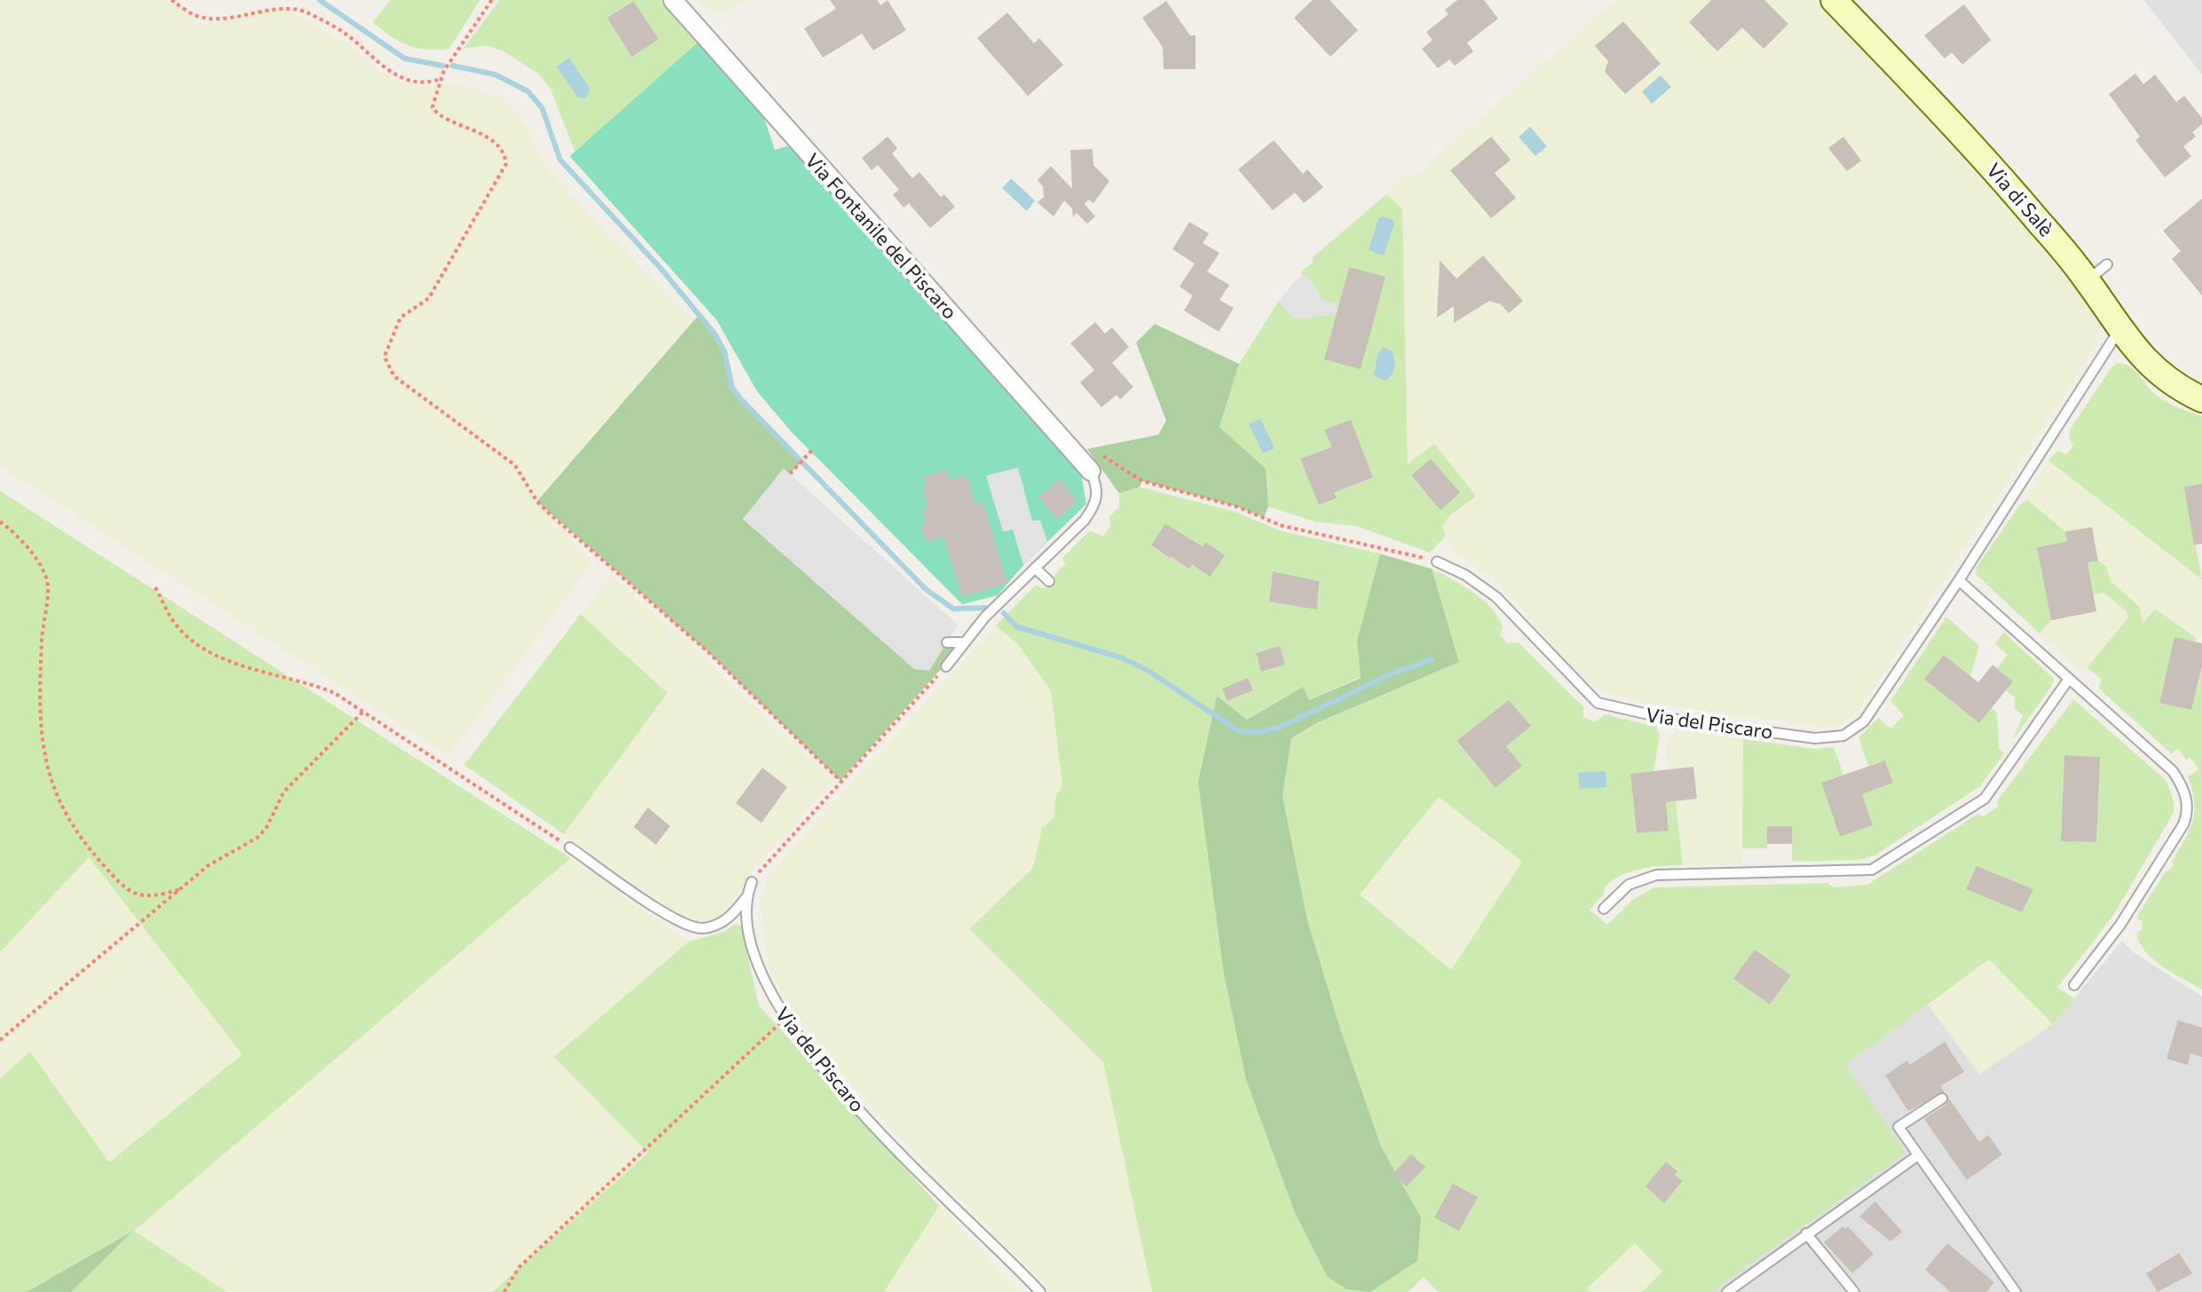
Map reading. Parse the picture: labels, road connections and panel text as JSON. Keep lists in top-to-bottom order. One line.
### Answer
{"streets":{"main road":["Via di Salè"],"street":["Via Fontanile del Piscaro"],"lane":["Via del Piscaro"]},"crossings":[["Via di Salè","Via del Piscaro"]]}
